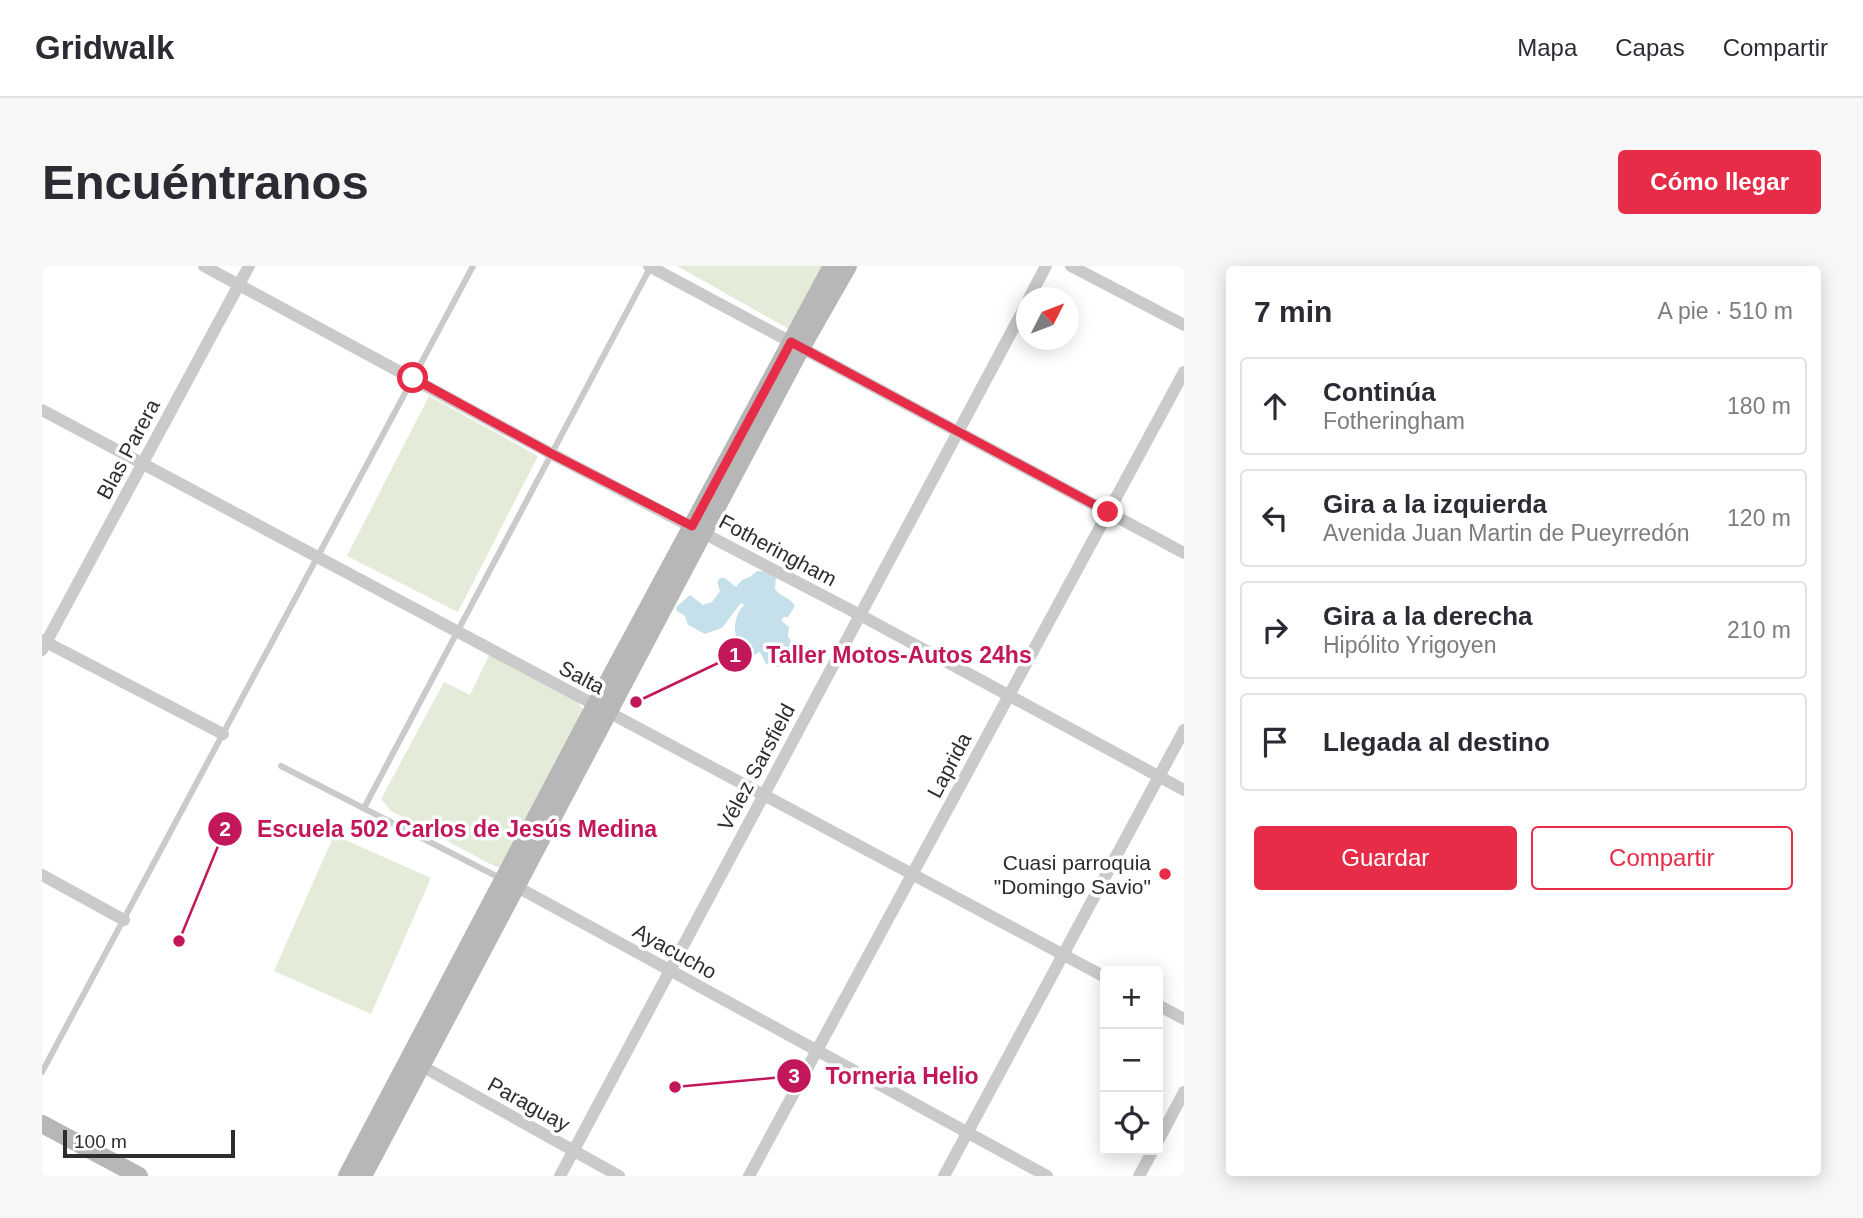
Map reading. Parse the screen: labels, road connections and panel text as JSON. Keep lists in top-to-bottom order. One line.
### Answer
{"streets":{"street":["Blas Parera","Fotheringham","Salta","Laprida","Vélez Sarsfield","Ayacucho","Paraguay"]},"crossings":[["Blas Parera","Fotheringham"],["Blas Parera","Salta"],["Fotheringham","Laprida"],["Fotheringham","Vélez Sarsfield"],["Salta","Laprida"],["Salta","Vélez Sarsfield"],["Laprida","Ayacucho"],["Vélez Sarsfield","Ayacucho"],["Vélez Sarsfield","Paraguay"]],"places":["Taller Motos-Autos 24hs","Cuasi parroquia \"Domingo Savio\"","Escuela 502 Carlos de Jesús Medina","Torneria Helio"],"scale_bar":"100 m","north":"top right","page":{"header":"Gridwalk","nav":["Mapa","Capas","Compartir"],"buttons":["Cómo llegar",["Guardar","Compartir"]],"title":"Encuéntranos","heading":["7 min","A pie · 510 m"],"list":[["Continúa","Fotheringham","180 m"],["Gira a la izquierda","Avenida Juan Martin de Pueyrredón","120 m"],["Gira a la derecha","Hipólito Yrigoyen","210 m"],"Llegada al destino"],"map_buttons":["+","−"],"scale":"100 m"}}
